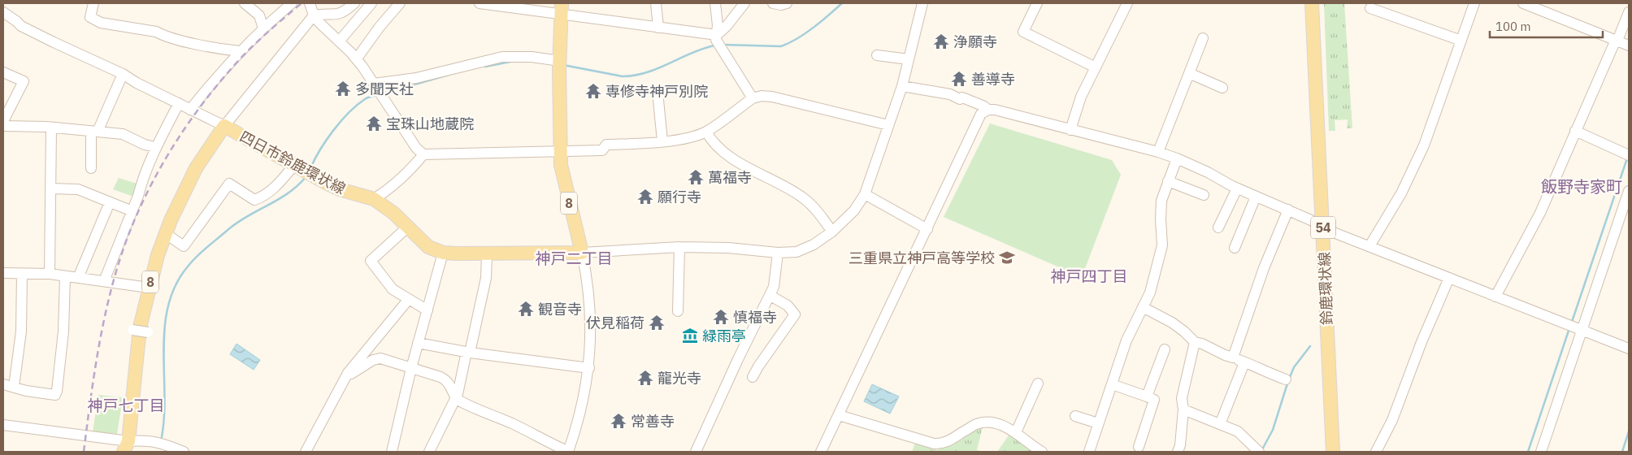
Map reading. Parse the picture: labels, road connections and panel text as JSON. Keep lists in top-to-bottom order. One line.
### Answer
{"streets":{"main road":["四日市鈴鹿環状線","8","54","鈴鹿環状線"]},"crossings":[["四日市鈴鹿環状線","8"]],"districts":["飯野寺家町","神戸二丁目","神戸四丁目","神戸七丁目"],"places":{"temple":["浄願寺","善導寺","多聞天社","専修寺神戸別院","宝珠山地蔵院","萬福寺","願行寺","観音寺","慎福寺","伏見稲荷","龍光寺","常善寺"],"school or university":["三重県立神戸高等学校"],"museum":["緑雨亭"]},"scale_bar":"100 m"}
